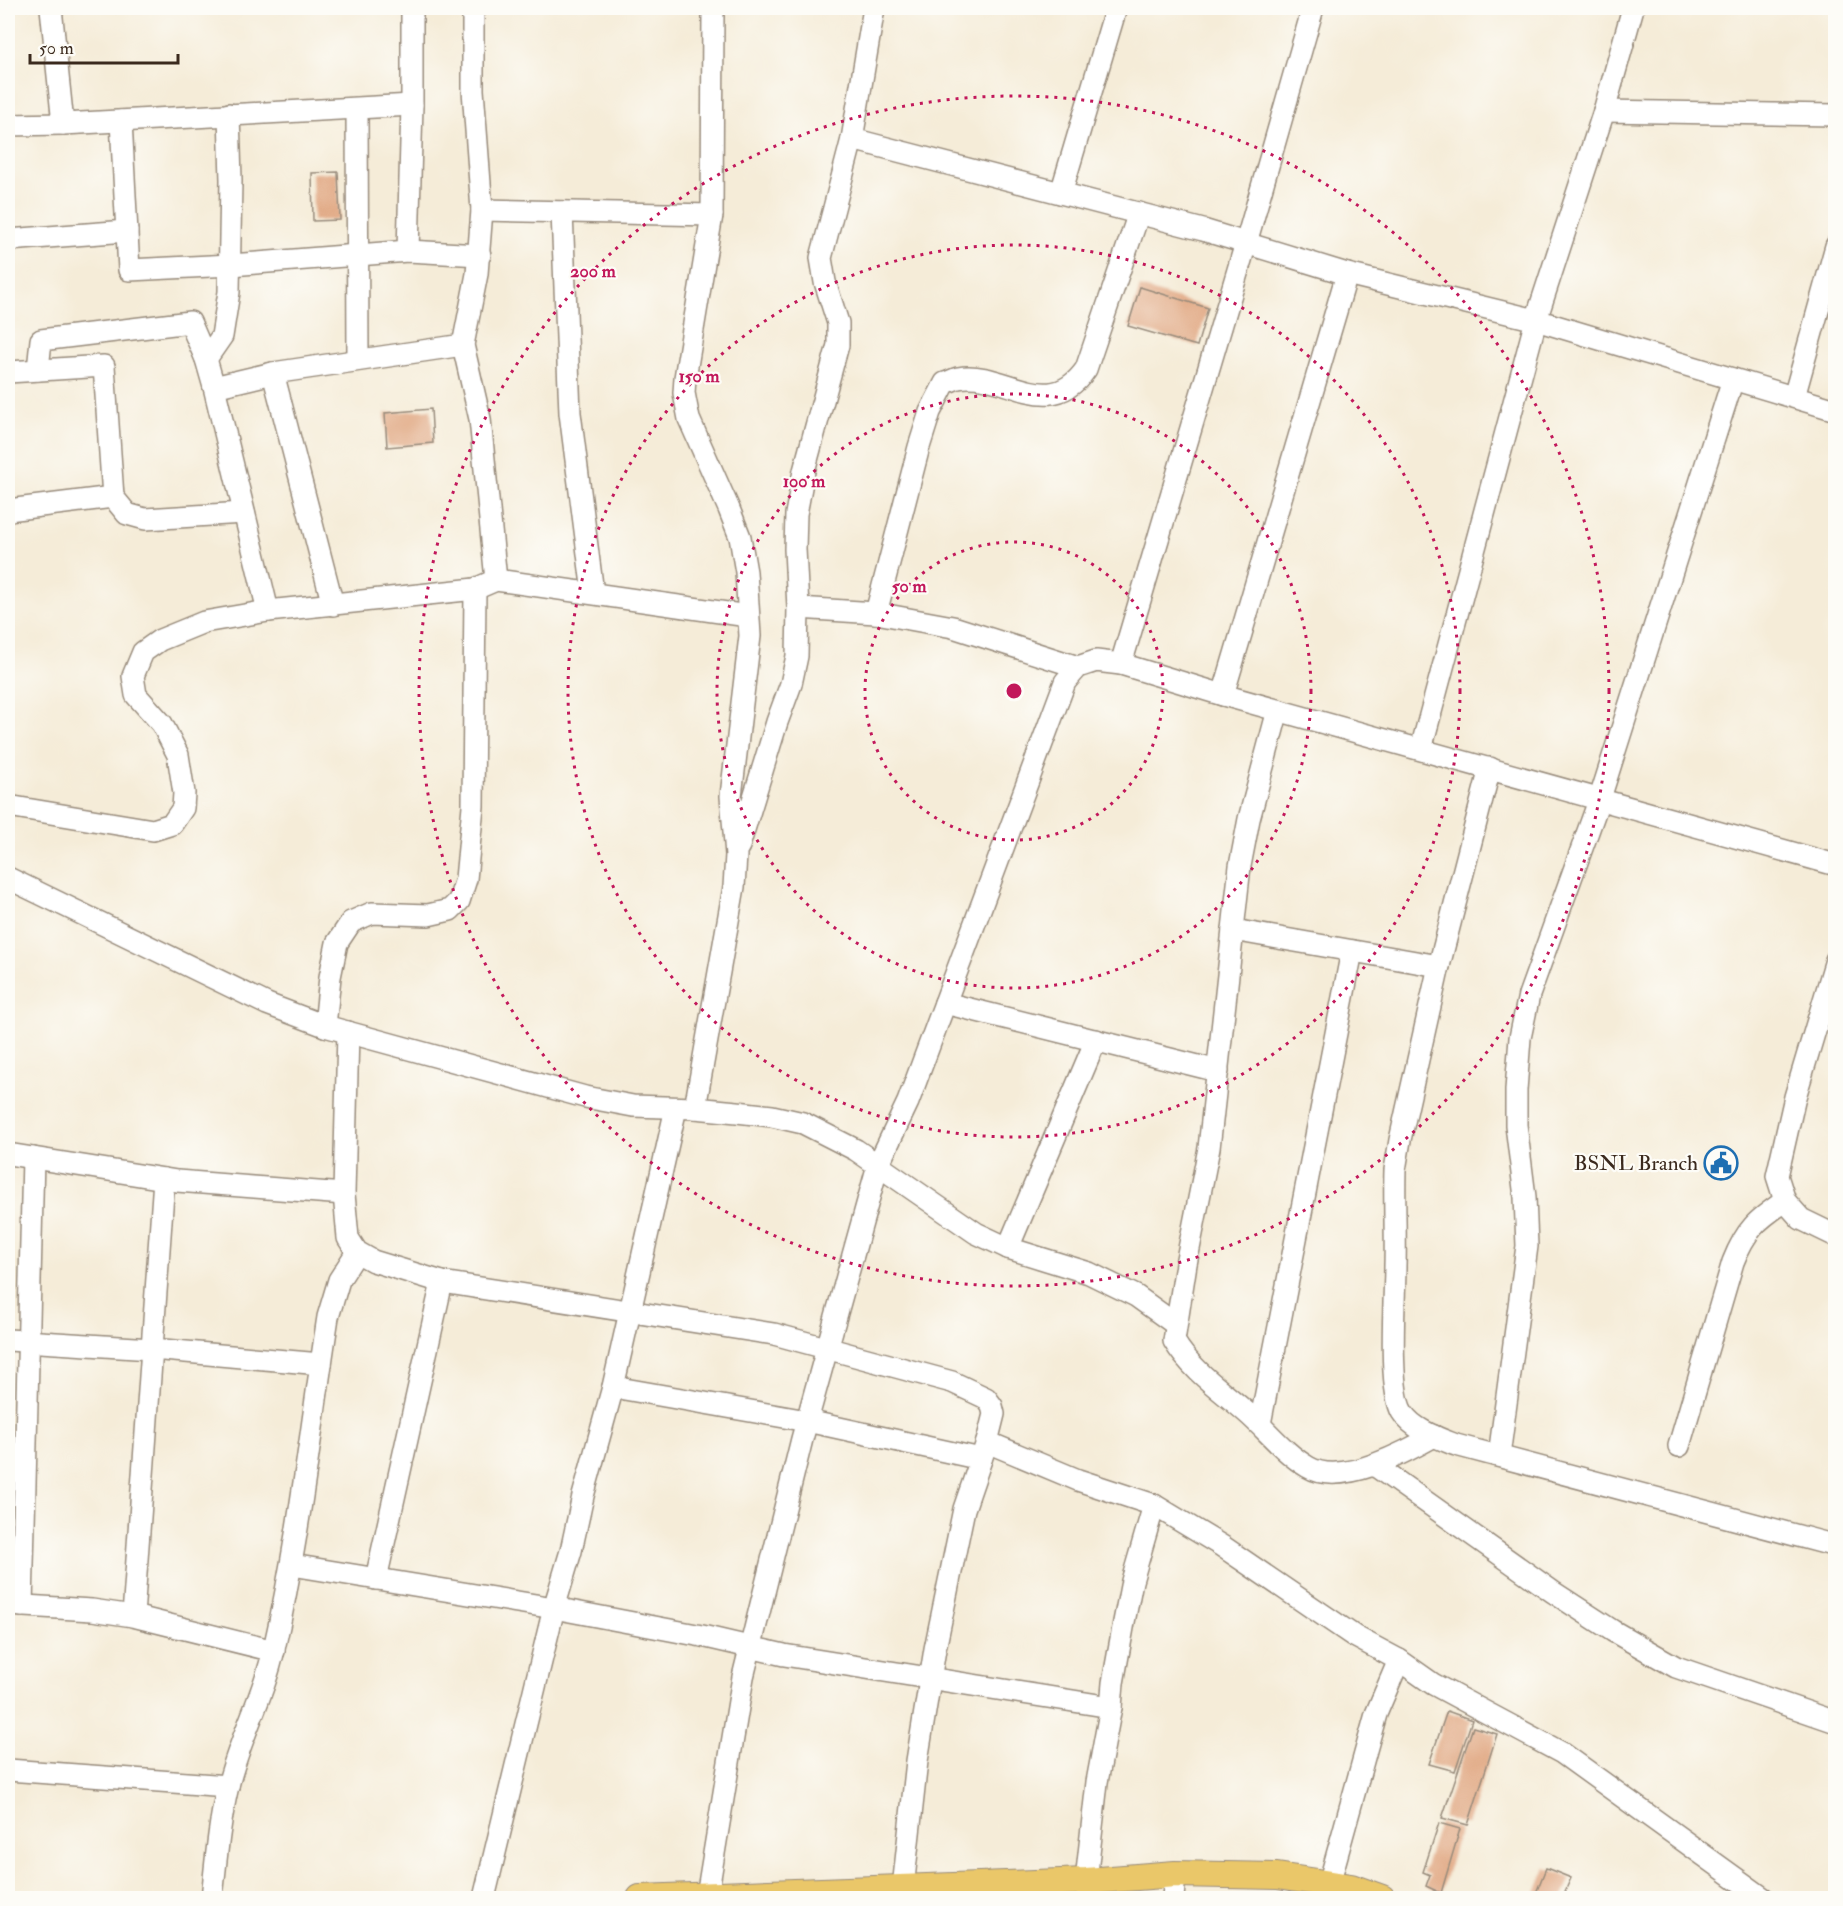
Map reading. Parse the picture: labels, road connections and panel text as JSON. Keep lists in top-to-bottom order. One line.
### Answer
{"places":{"public building":["BSNL Branch"]},"scale_bar":"50 m","rings":["200 m","150 m","100 m","50 m"]}
